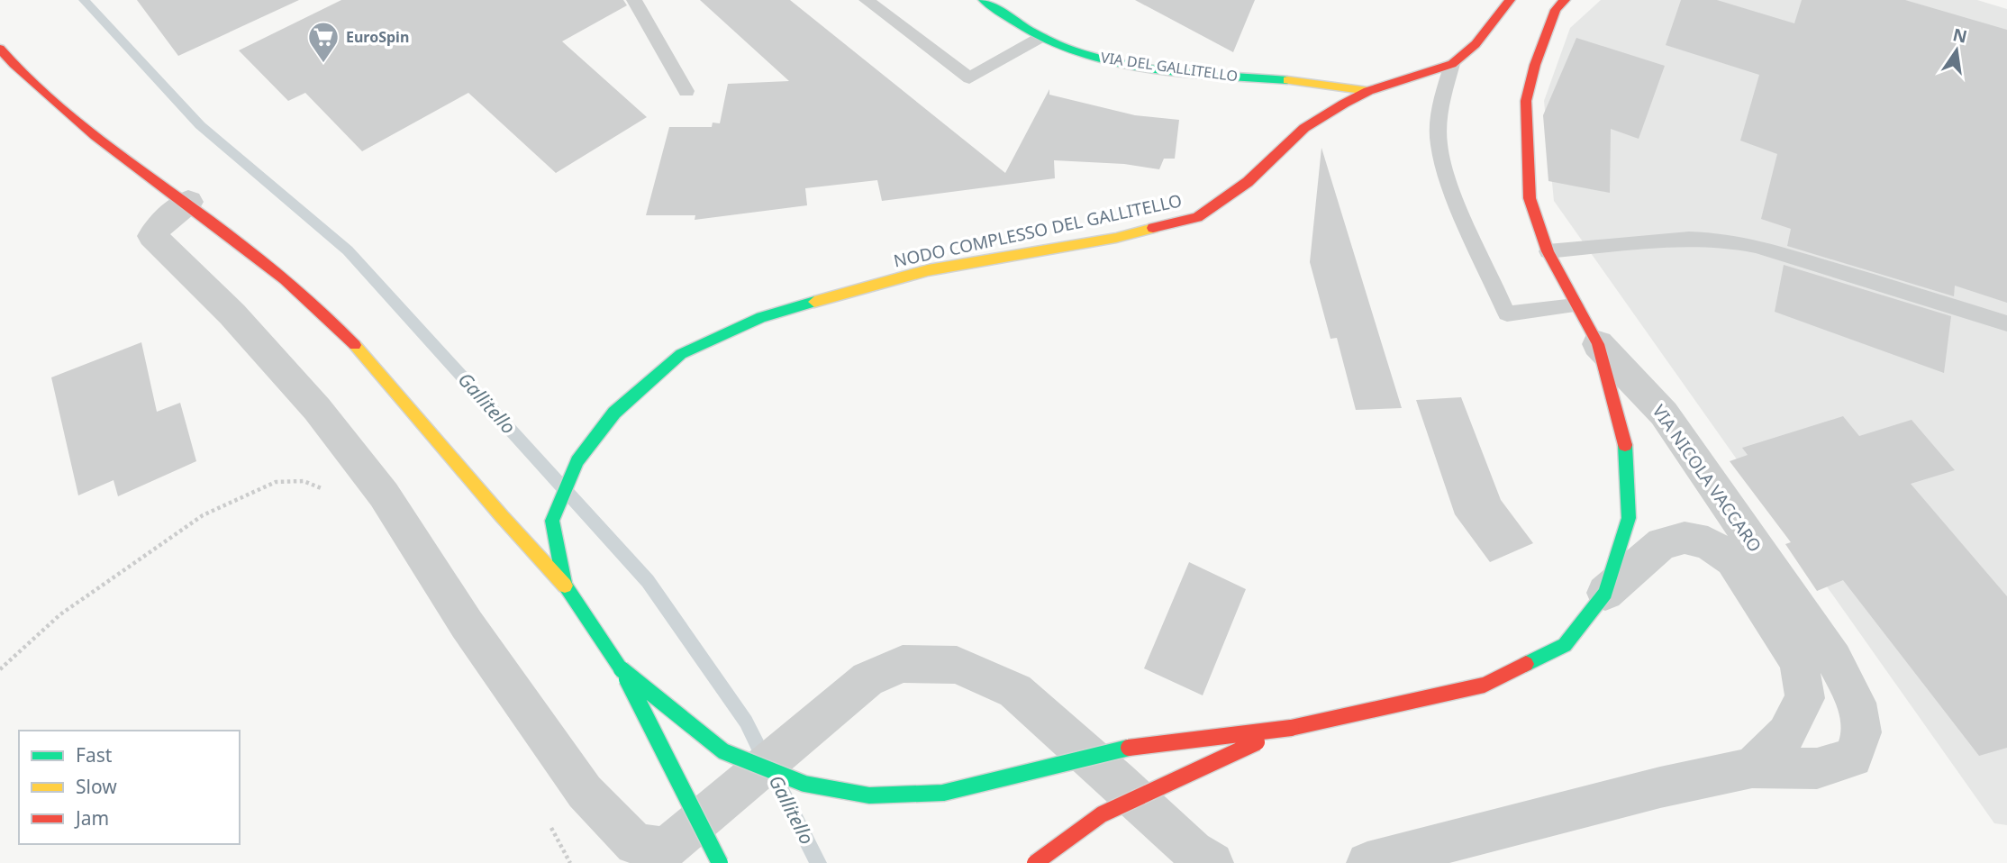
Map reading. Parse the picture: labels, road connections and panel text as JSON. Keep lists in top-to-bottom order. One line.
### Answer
{"streets":{"main road":["VIA DEL GALLITELLO","NODO COMPLESSO DEL GALLITELLO","VIA NICOLA VACCARO"]},"crossings":[["VIA DEL GALLITELLO","NODO COMPLESSO DEL GALLITELLO"]],"water":["Gallitello"],"places":{"supermarket":["EuroSpin"]},"legend":["Fast","Slow","Jam"],"north":"top"}
